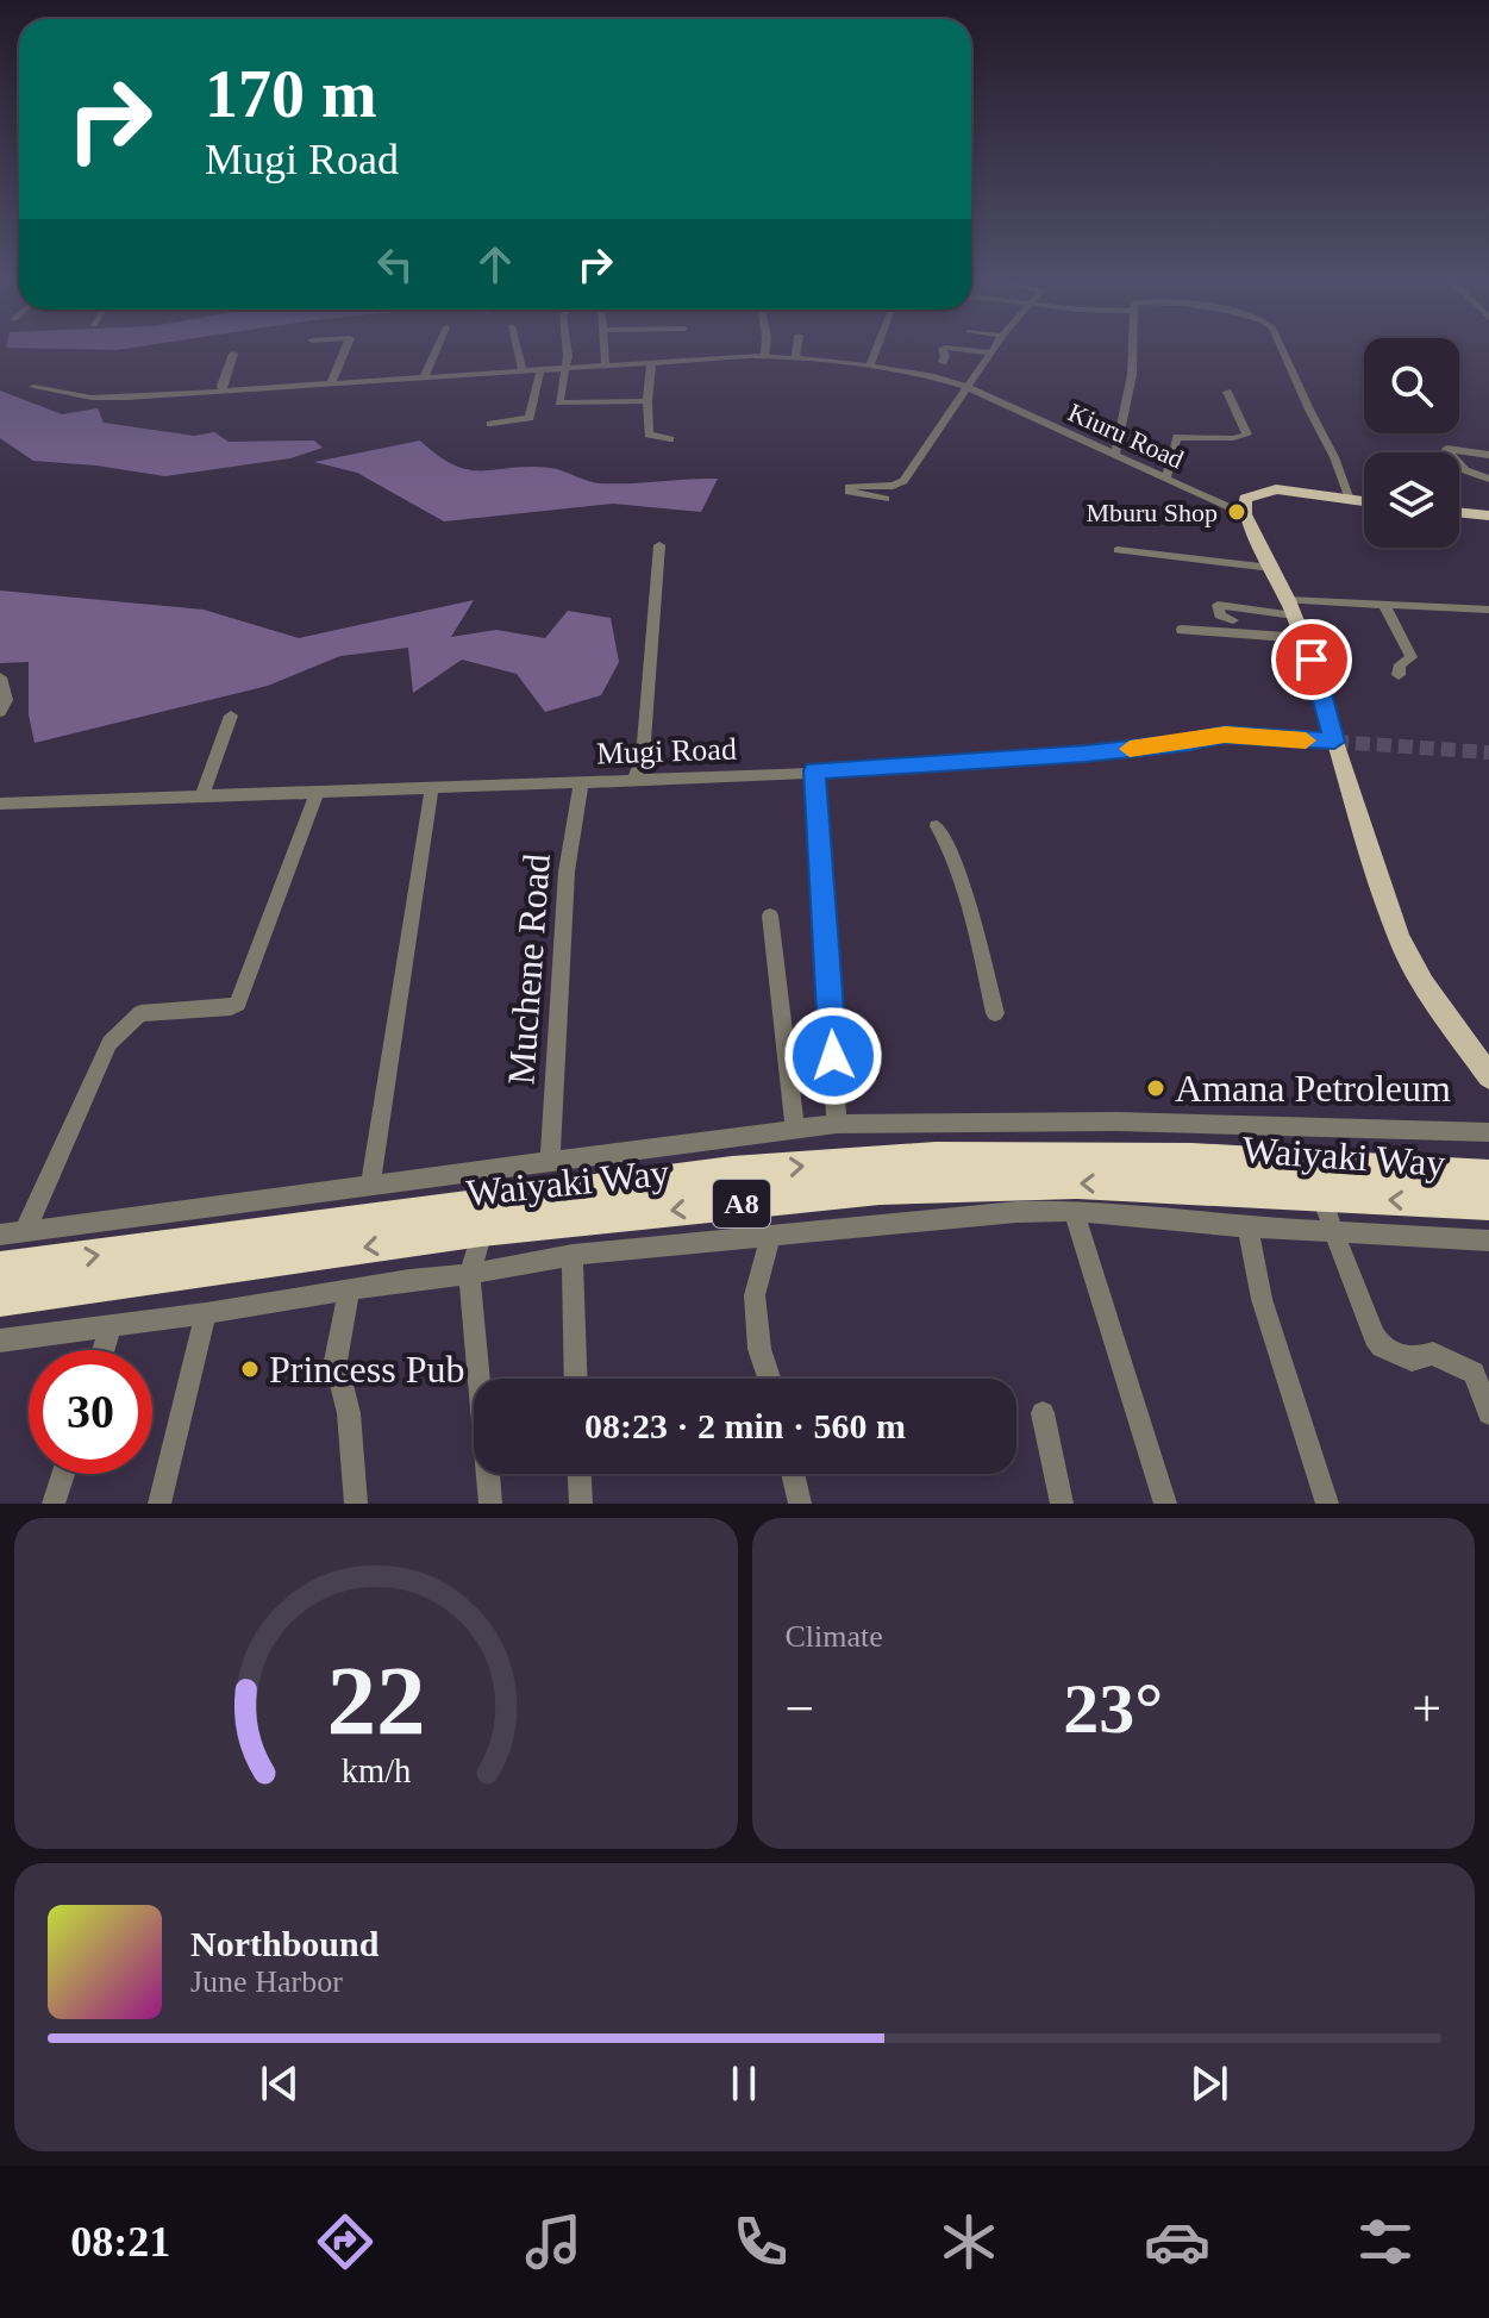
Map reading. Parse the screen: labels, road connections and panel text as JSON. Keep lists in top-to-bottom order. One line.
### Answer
{"streets":{"highway":["Waiyaki Way","A8"],"street":["Kiuru Road","Mugi Road","Muchene Road"]},"crossings":[["Mugi Road","Muchene Road"]],"places":["Mburu Shop","Amana Petroleum","Princess Pub"],"page":{"turn":["170 m","Mugi Road"],"limit":"30","trip":"08:23 · 2 min · 560 m","tile":"Climate","heat":["−","23°","+"],"song":["Northbound","June Harbor"],"tabs":"08:21","gauge":["22","km/h"]}}
